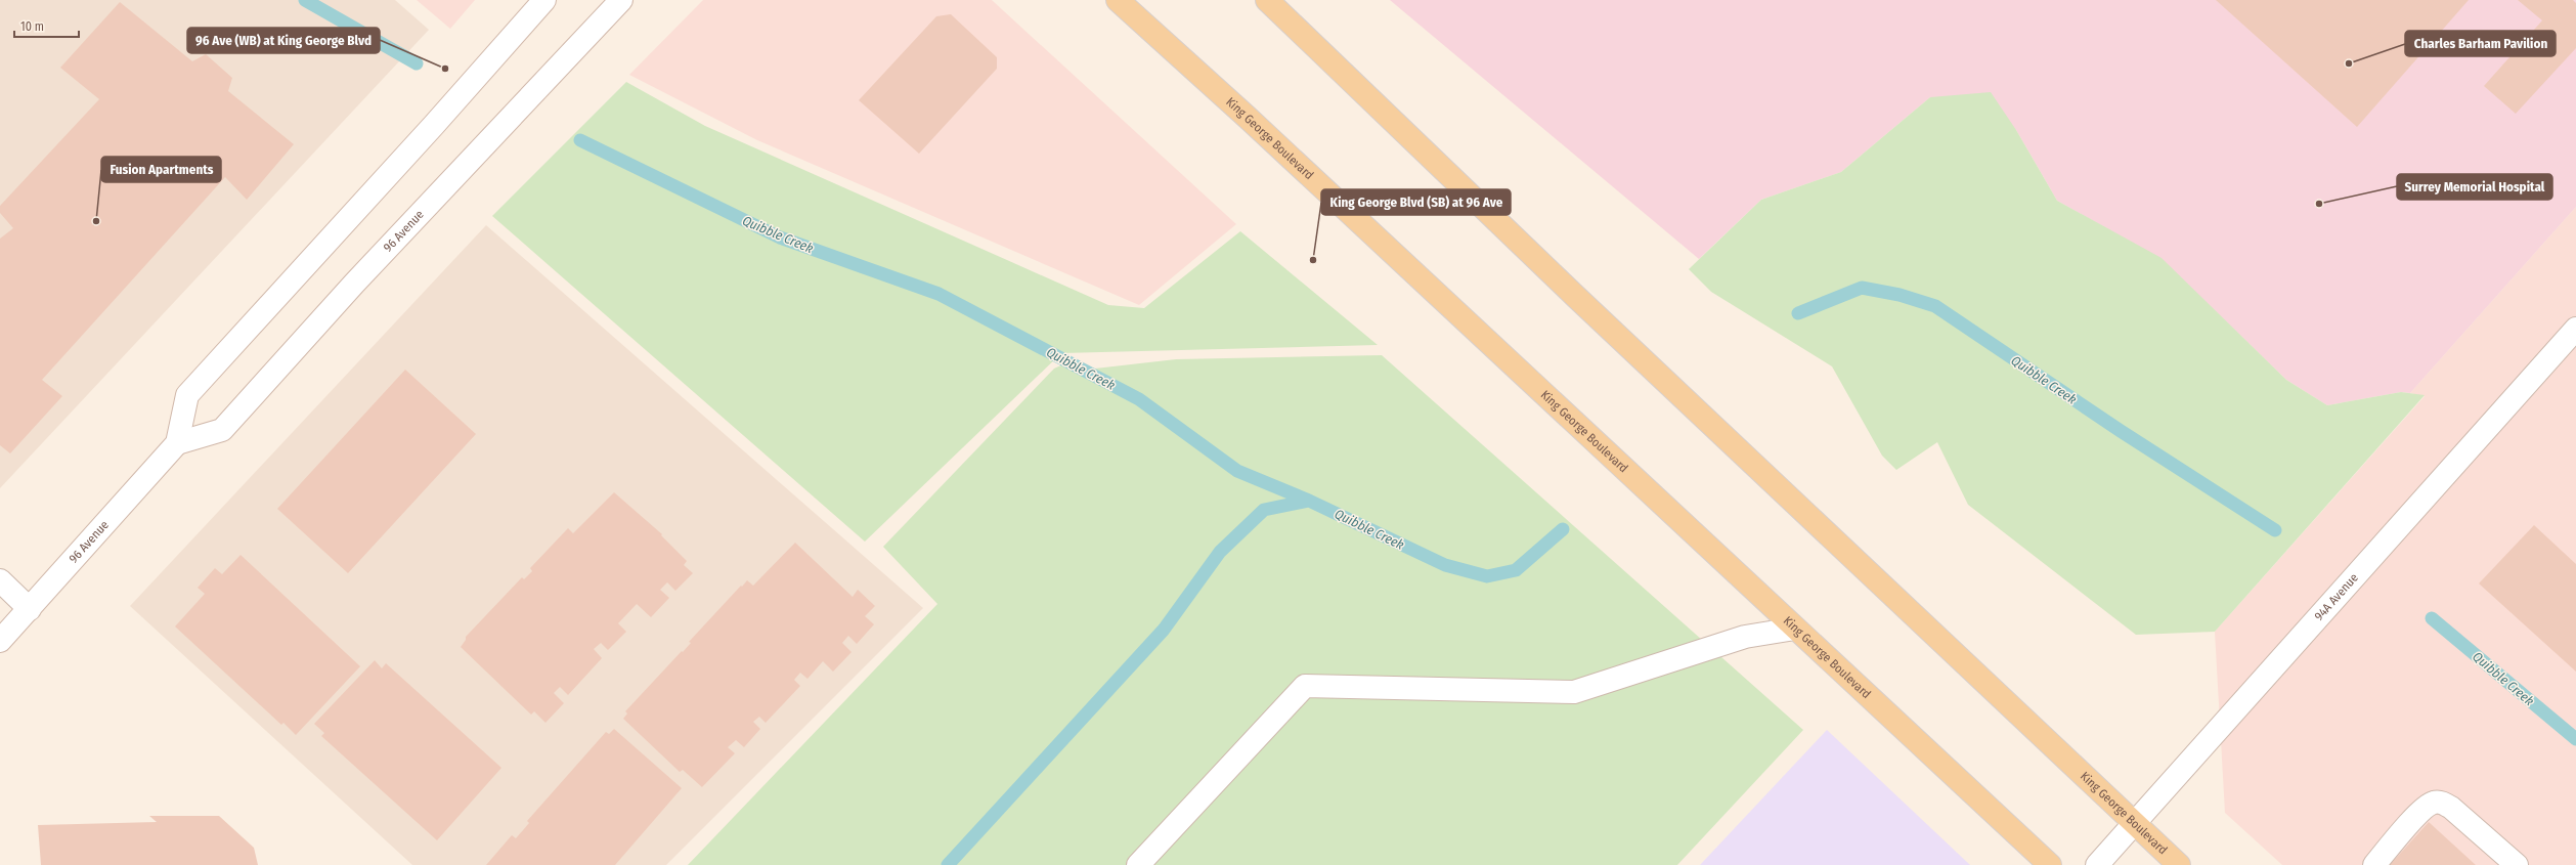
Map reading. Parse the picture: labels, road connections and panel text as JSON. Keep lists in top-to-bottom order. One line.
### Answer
{"streets":{"main road":["King George Boulevard","96 Avenue","94A Avenue"]},"crossings":[["King George Boulevard","94A Avenue"]],"water":["Quibble Creek"],"places":["Charles Barham Pavilion","96 Ave (WB) at King George Blvd","Surrey Memorial Hospital","Fusion Apartments","King George Blvd (SB) at 96 Ave"],"scale_bar":"10 m"}
